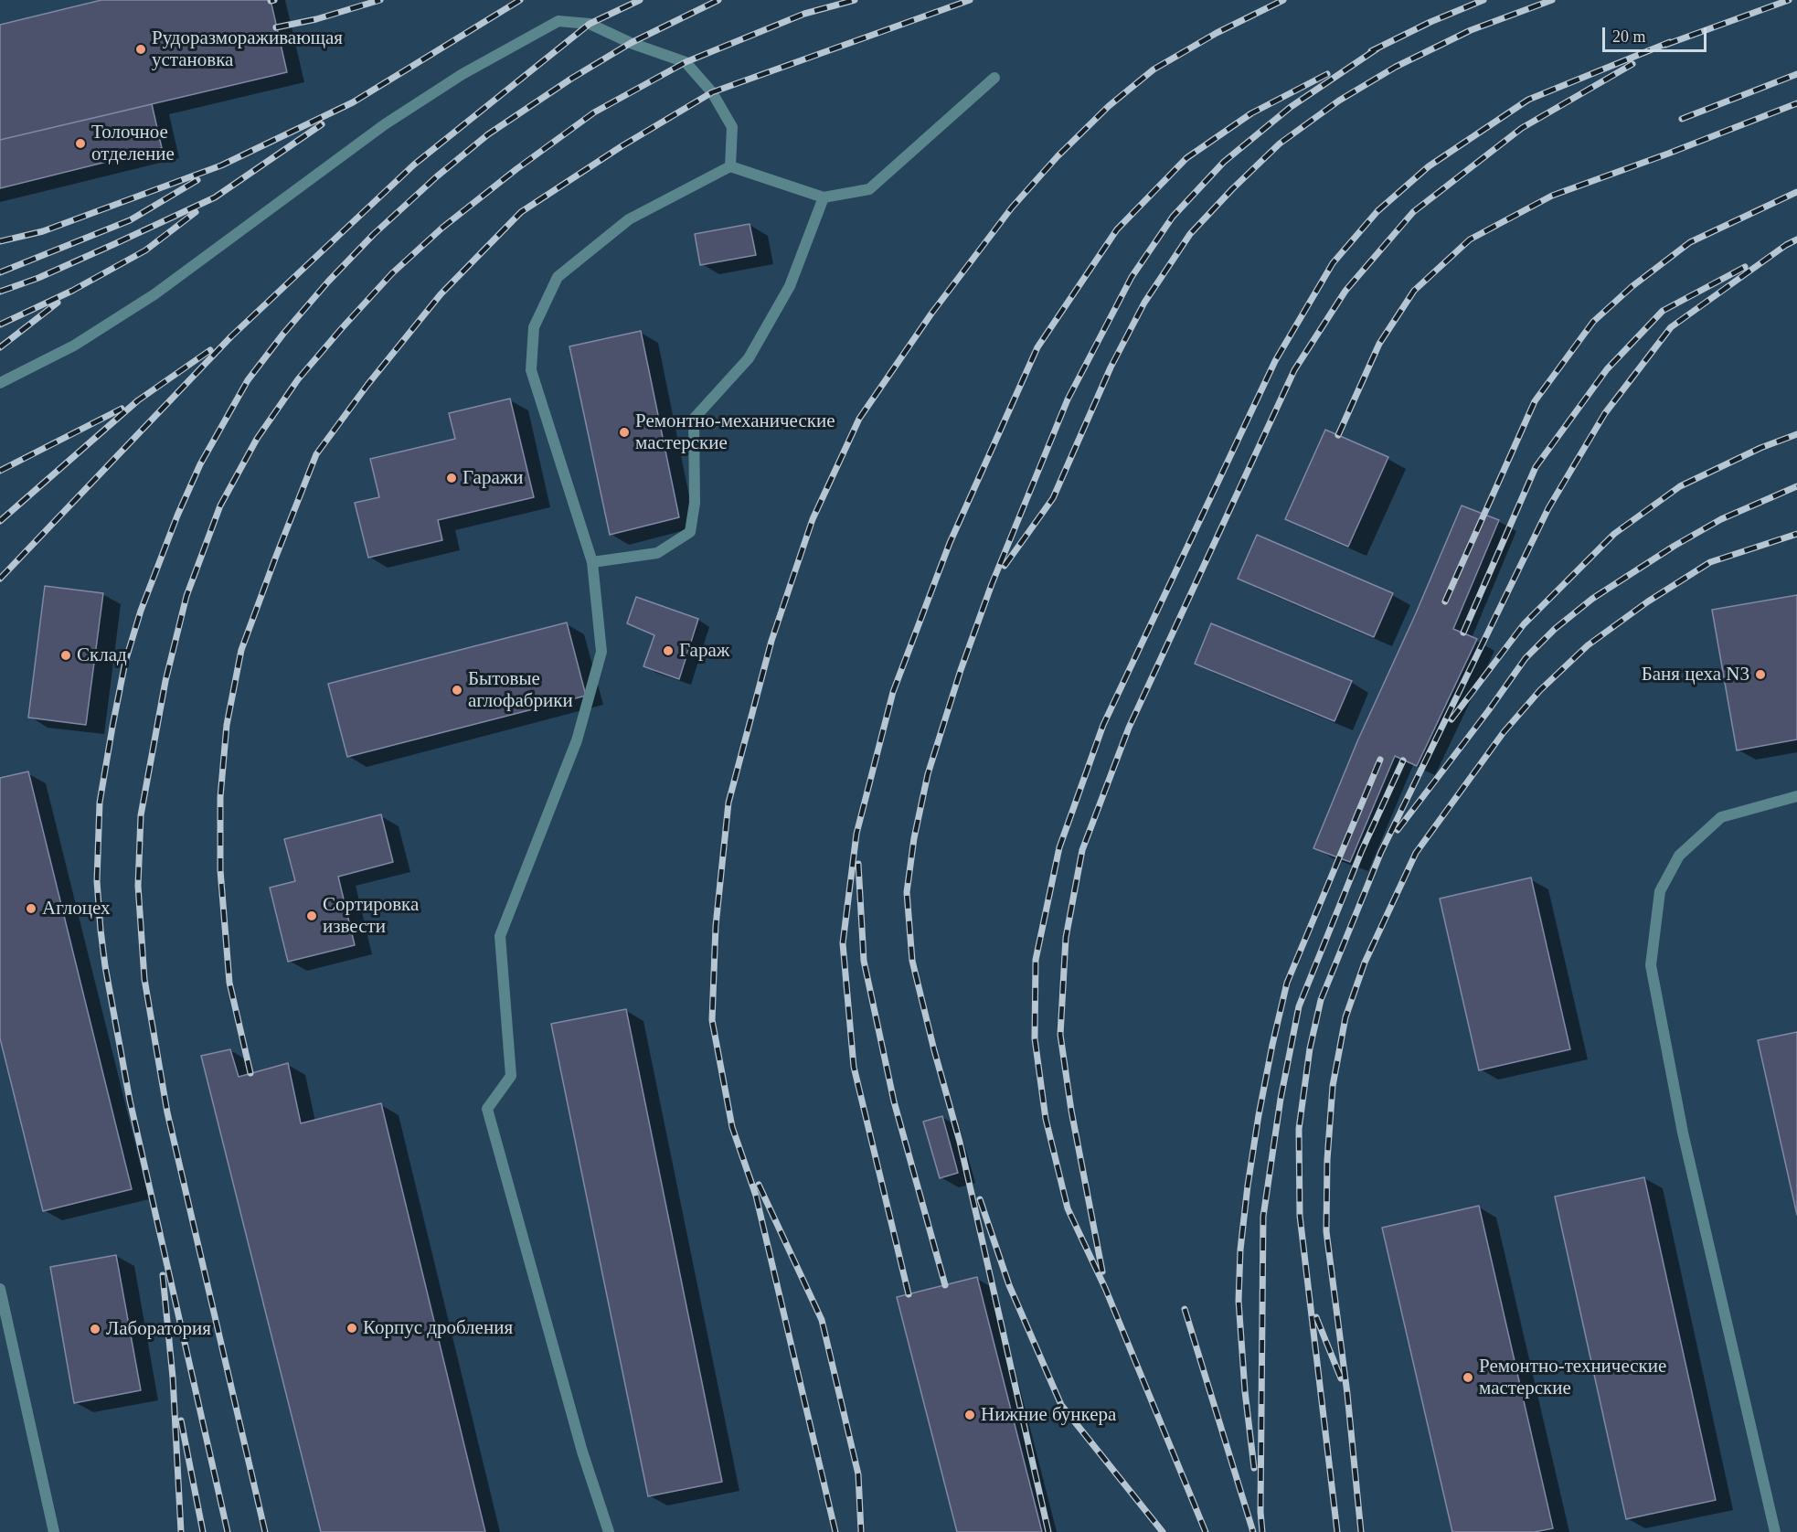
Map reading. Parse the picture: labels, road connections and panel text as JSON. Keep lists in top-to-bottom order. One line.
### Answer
{"places":["Рудоразмораживающая установка","Толочное отделение","Ремонтно-механические мастерские","Гаражи","Гараж","Склад","Баня цеха N3","Бытовые аглофабрики","Аглоцех","Сортировка извести","Корпус дробления","Лаборатория","Ремонтно-технические мастерские","Нижние бункера"],"scale_bar":"20 m"}
